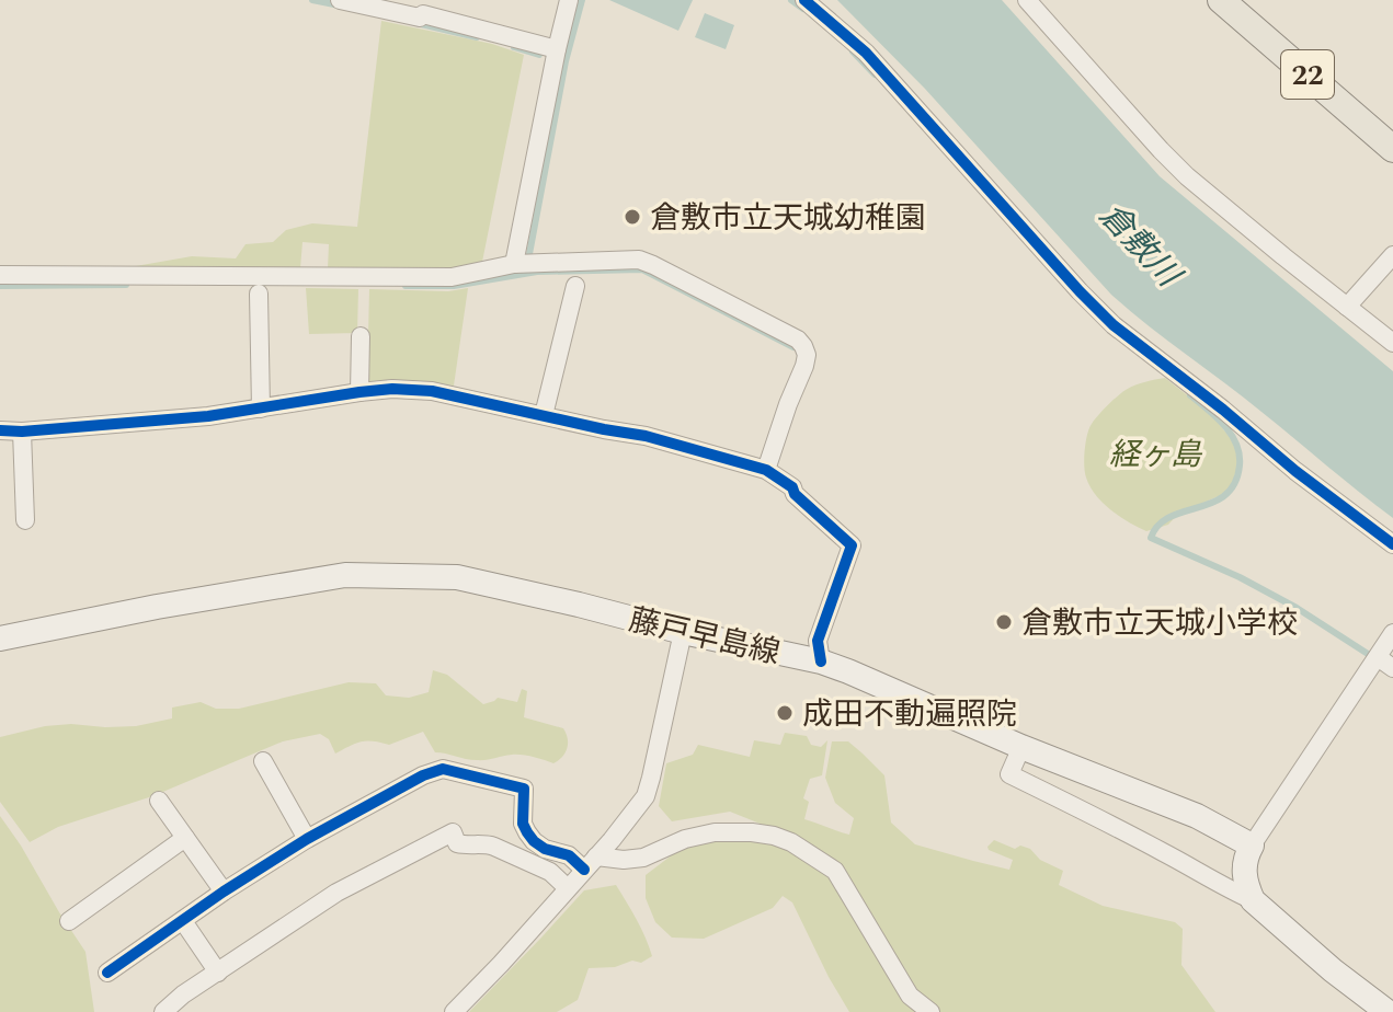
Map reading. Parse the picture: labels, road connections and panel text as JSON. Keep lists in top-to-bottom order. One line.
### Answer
{"streets":{"main road":["22","藤戸早島線"]},"water":["倉敷川"],"parks":["経ヶ島"],"places":["倉敷市立天城幼稚園","倉敷市立天城小学校","成田不動遍照院"]}
